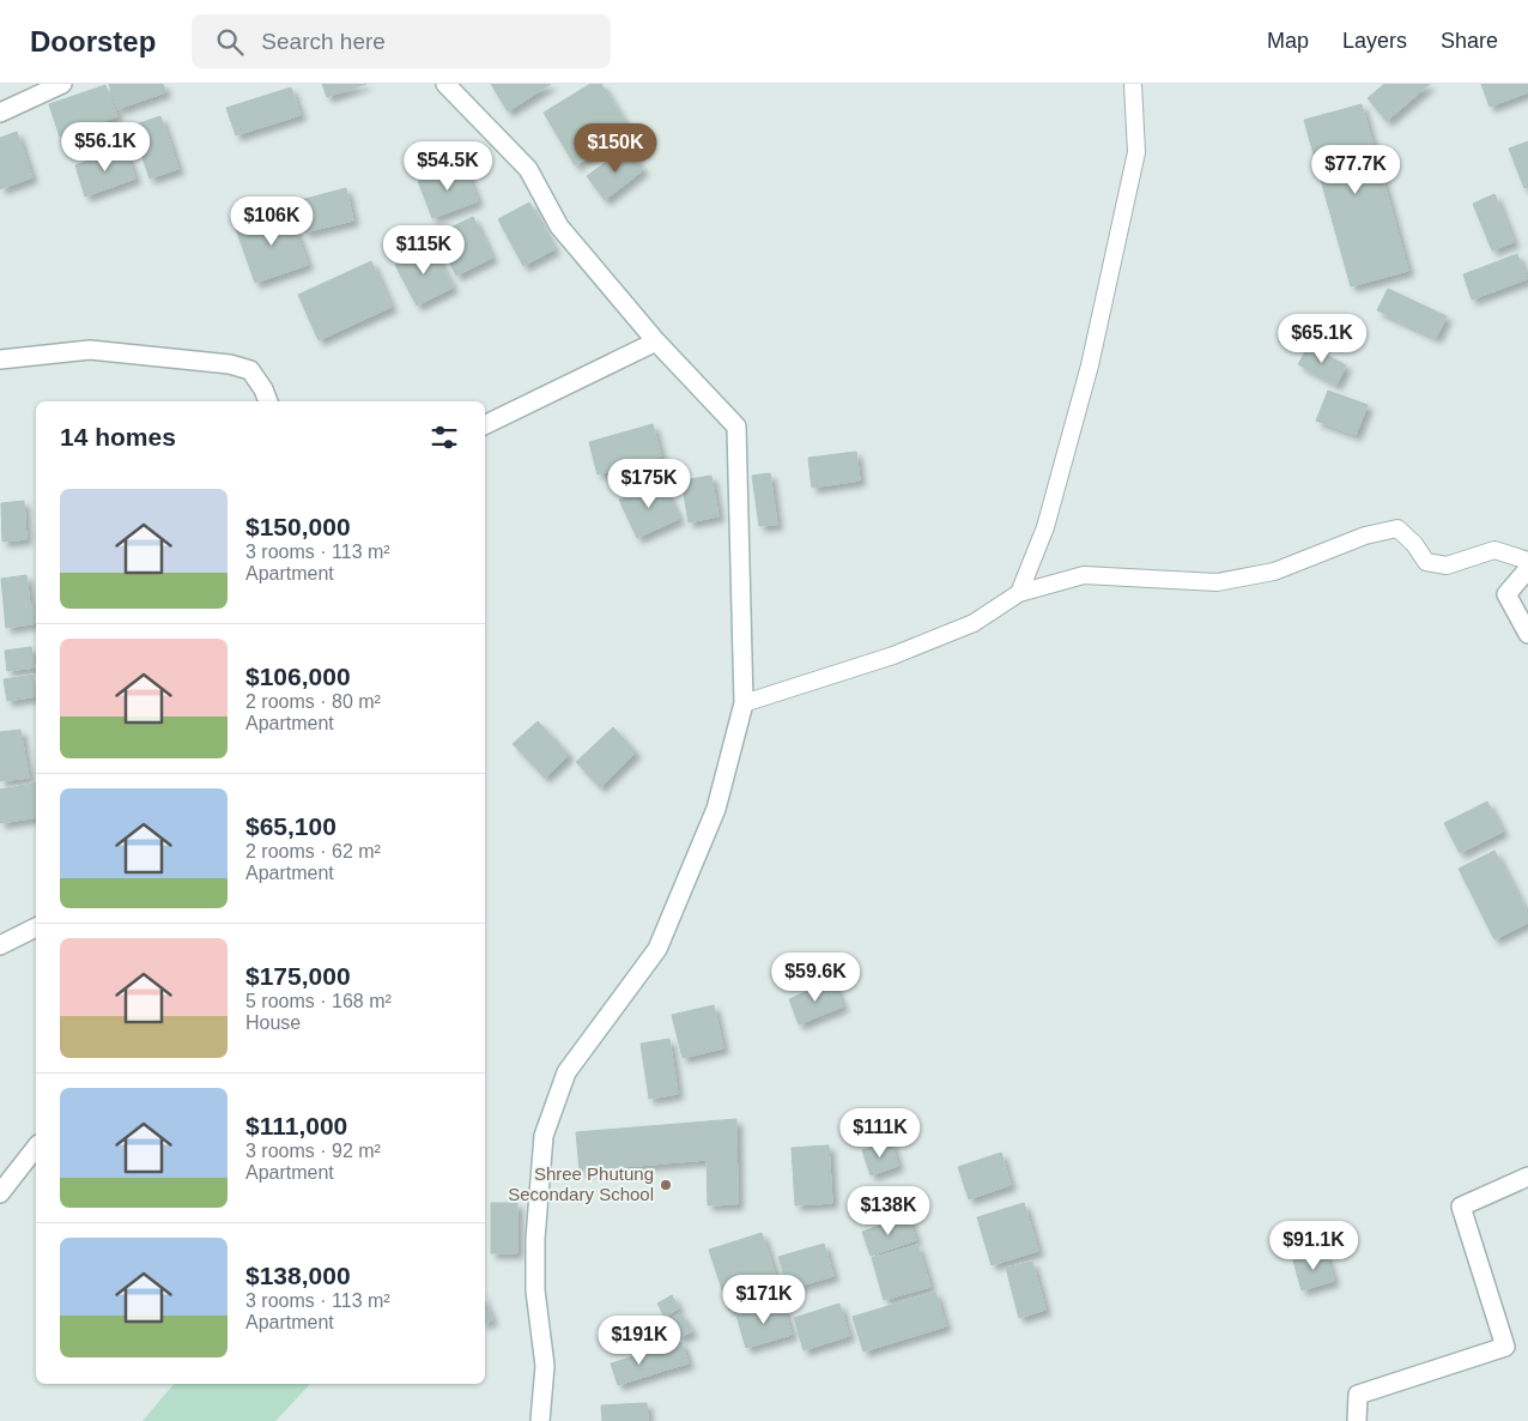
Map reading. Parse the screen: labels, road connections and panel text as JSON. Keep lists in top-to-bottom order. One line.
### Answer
{"places":["Shree Phutung Secondary School"],"page":{"header":"Doorstep","search":"Search here","nav":["Map","Layers","Share"],"price":["$56.1K","$150K","$54.5K","$77.7K","$106K","$115K","$65.1K","$175K","$59.6K","$111K","$138K","$91.1K","$171K","$191K"],"heading":"14 homes","list":[{"name":"$150,000","note":"3 rooms · 113 m² · Apartment"},{"name":"$106,000","note":"2 rooms · 80 m² · Apartment"},{"name":"$65,100","note":"2 rooms · 62 m² · Apartment"},{"name":"$175,000","note":"5 rooms · 168 m² · House"},{"name":"$111,000","note":"3 rooms · 92 m² · Apartment"},{"name":"$138,000","note":"3 rooms · 113 m² · Apartment"}]}}
